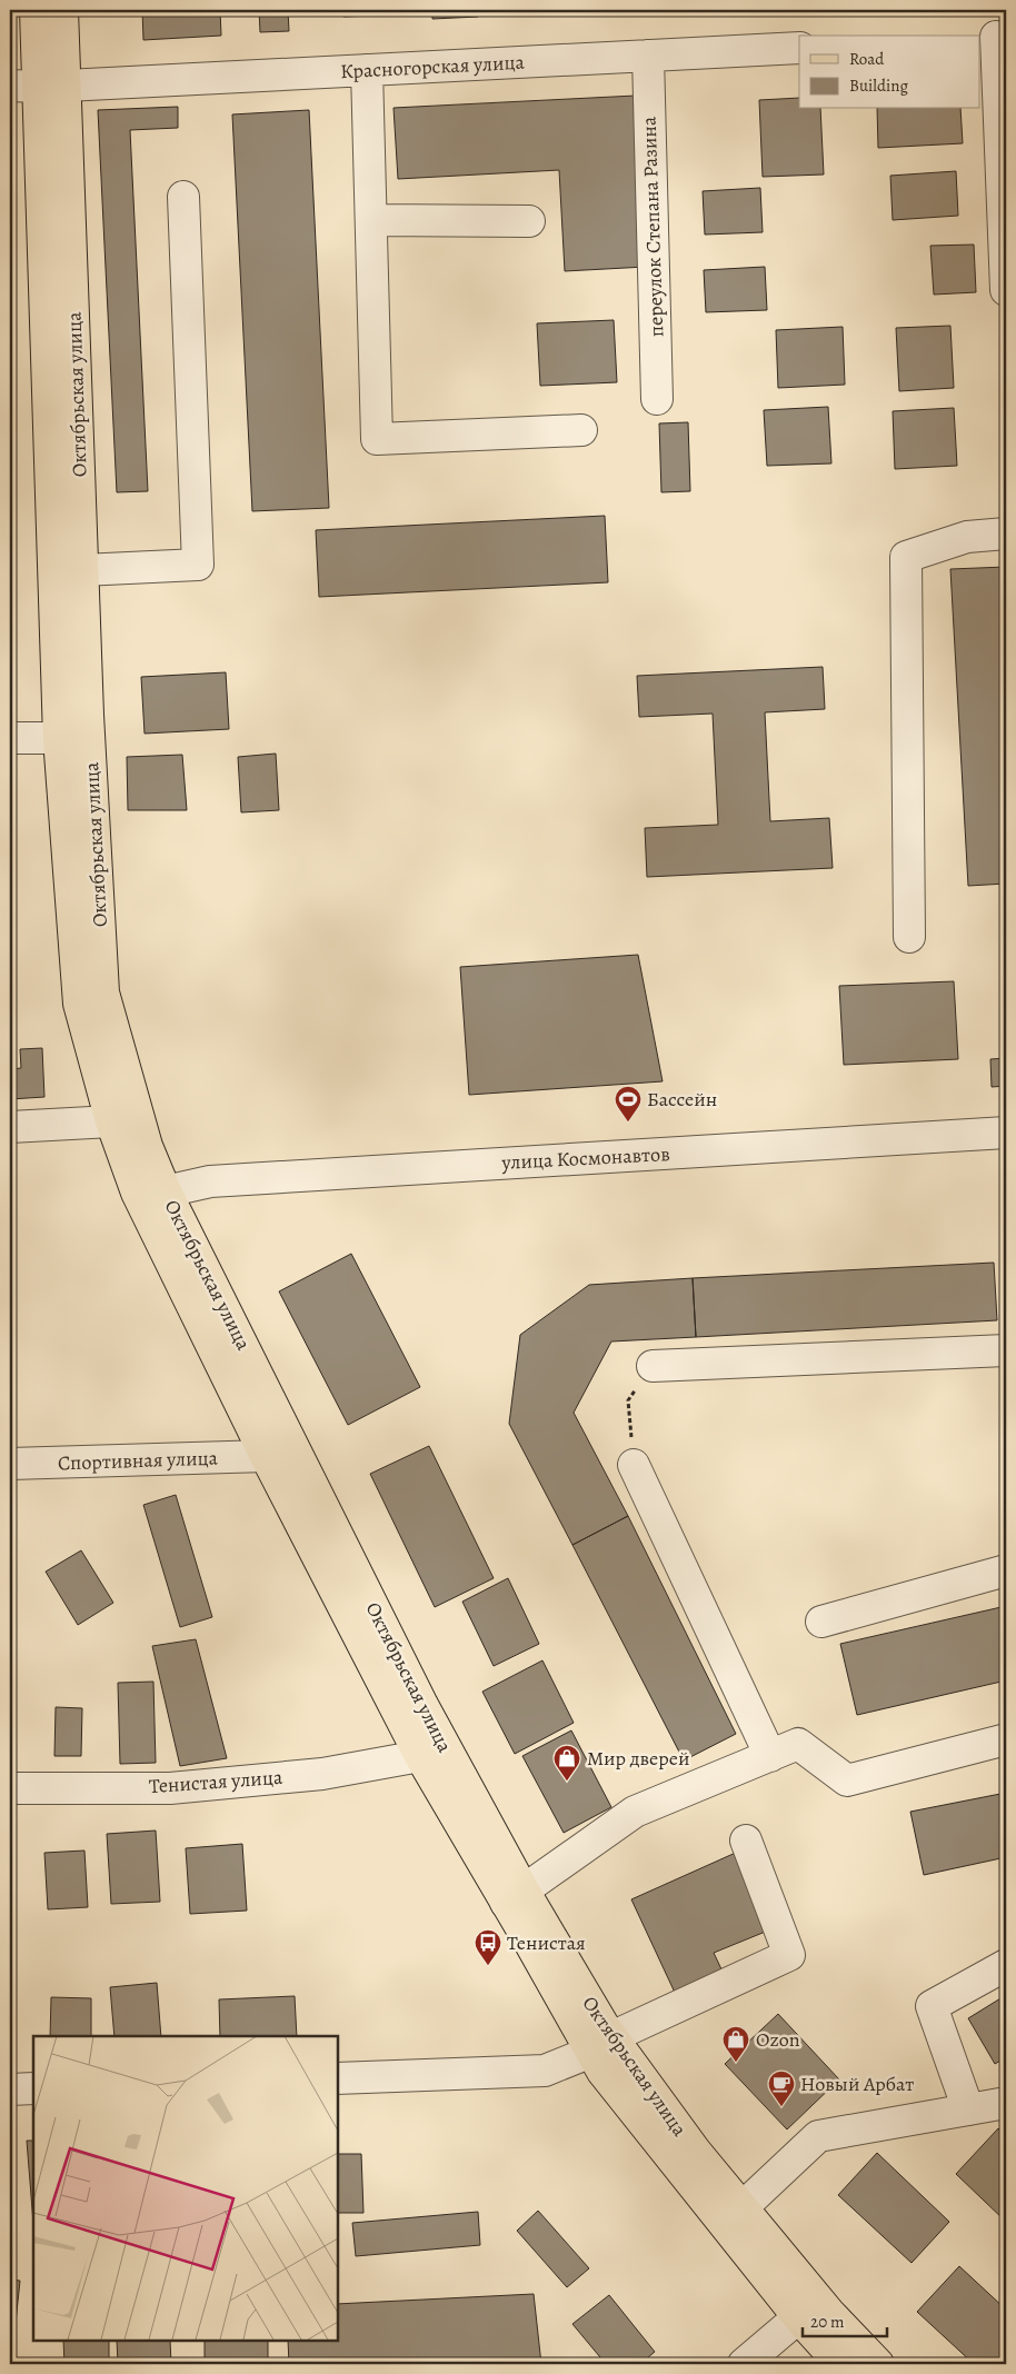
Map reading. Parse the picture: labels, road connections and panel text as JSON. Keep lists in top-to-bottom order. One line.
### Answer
{"streets":{"main road":["Октябрьская улица"],"street":["Красногорская улица","переулок Степана Разина","улица Космонавтов","Спортивная улица","Тенистая улица"]},"crossings":[["Красногорская улица","переулок Степана Разина"],["Красногорская улица","Октябрьская улица"],["Октябрьская улица","улица Космонавтов"],["Октябрьская улица","Спортивная улица"],["Октябрьская улица","Тенистая улица"]],"places":{"sports":["Бассейн"],"shop":["Мир дверей","Ozon"],"bus stop":["Тенистая"],"cafe":["Новый Арбат"]},"legend":["Road","Building"],"scale_bar":"20 m"}
